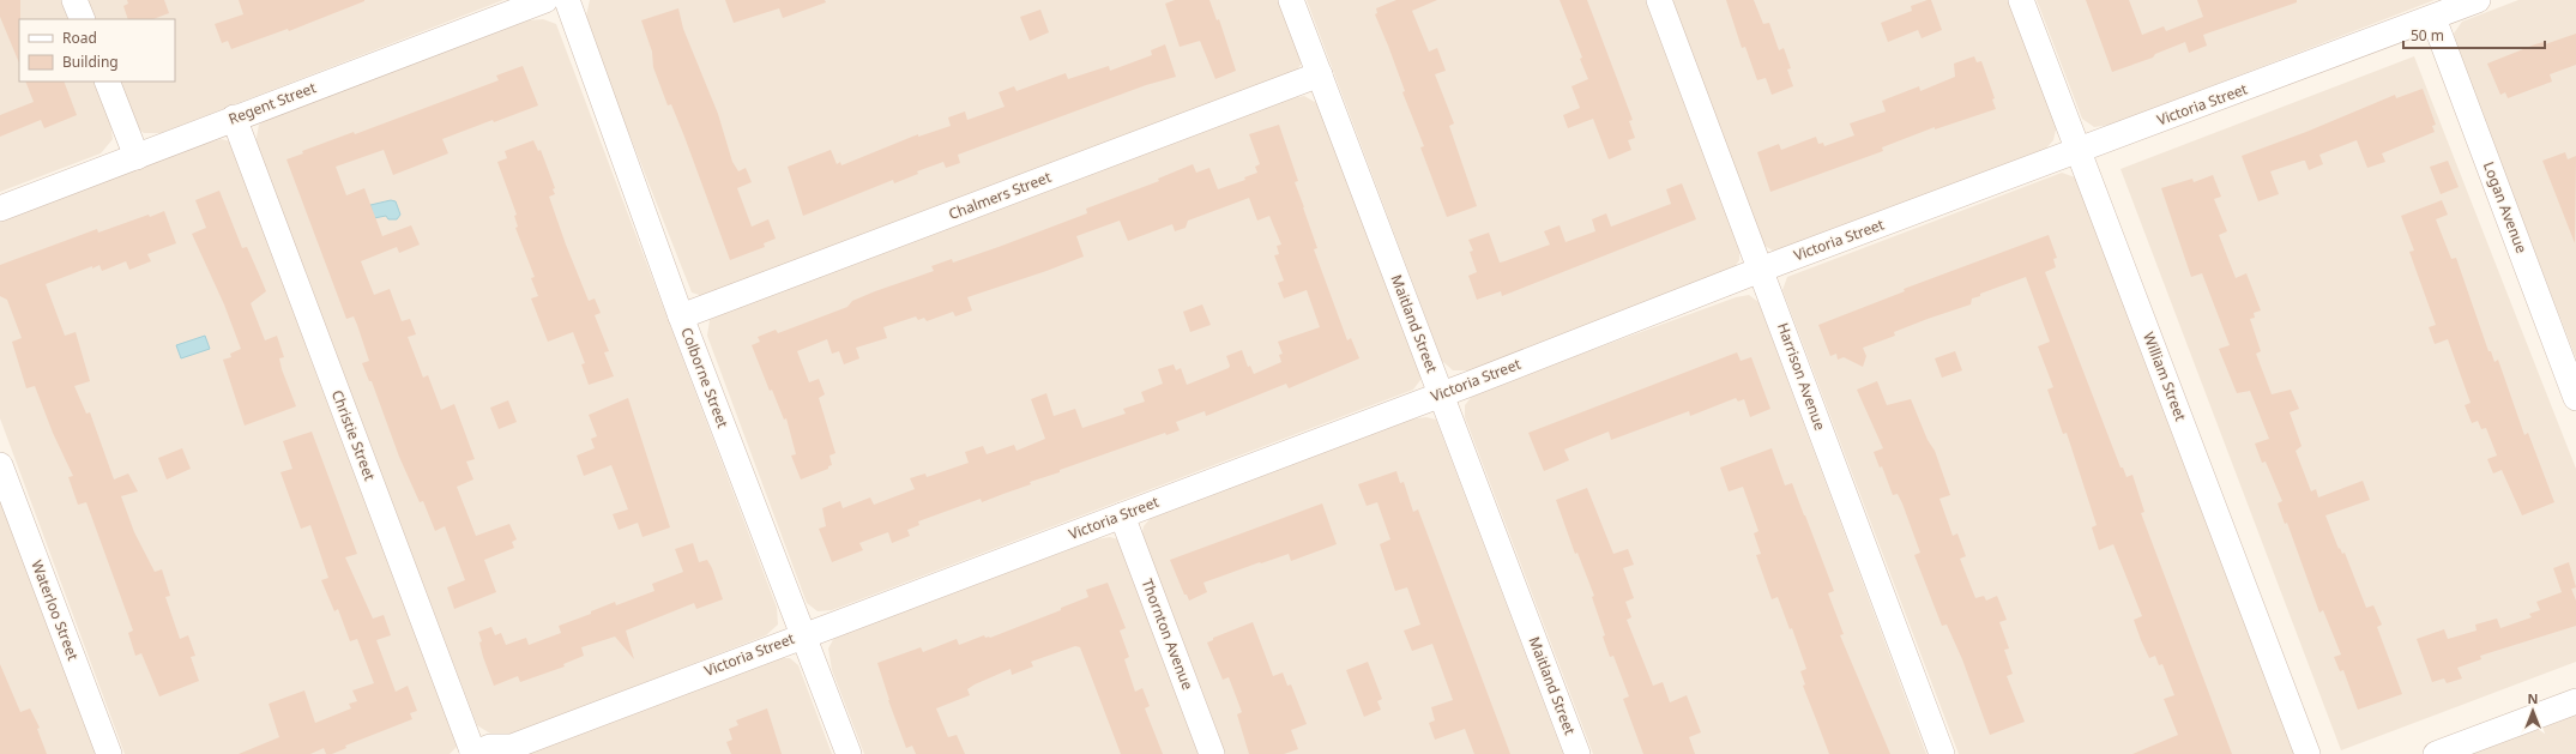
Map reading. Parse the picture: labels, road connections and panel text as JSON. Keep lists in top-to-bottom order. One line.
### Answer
{"streets":{"street":["Regent Street","Victoria Street","Chalmers Street","Logan Avenue","Maitland Street","Harrison Avenue","William Street","Colborne Street","Christie Street","Waterloo Street","Thornton Avenue"]},"crossings":[["Regent Street","Christie Street"],["Victoria Street","Logan Avenue"],["Victoria Street","Maitland Street"],["Victoria Street","Harrison Avenue"],["Victoria Street","William Street"],["Victoria Street","Colborne Street"],["Victoria Street","Christie Street"],["Victoria Street","Thornton Avenue"],["Chalmers Street","Maitland Street"],["Chalmers Street","Colborne Street"]],"legend":["Road","Building"],"scale_bar":"50 m","north":"top"}
